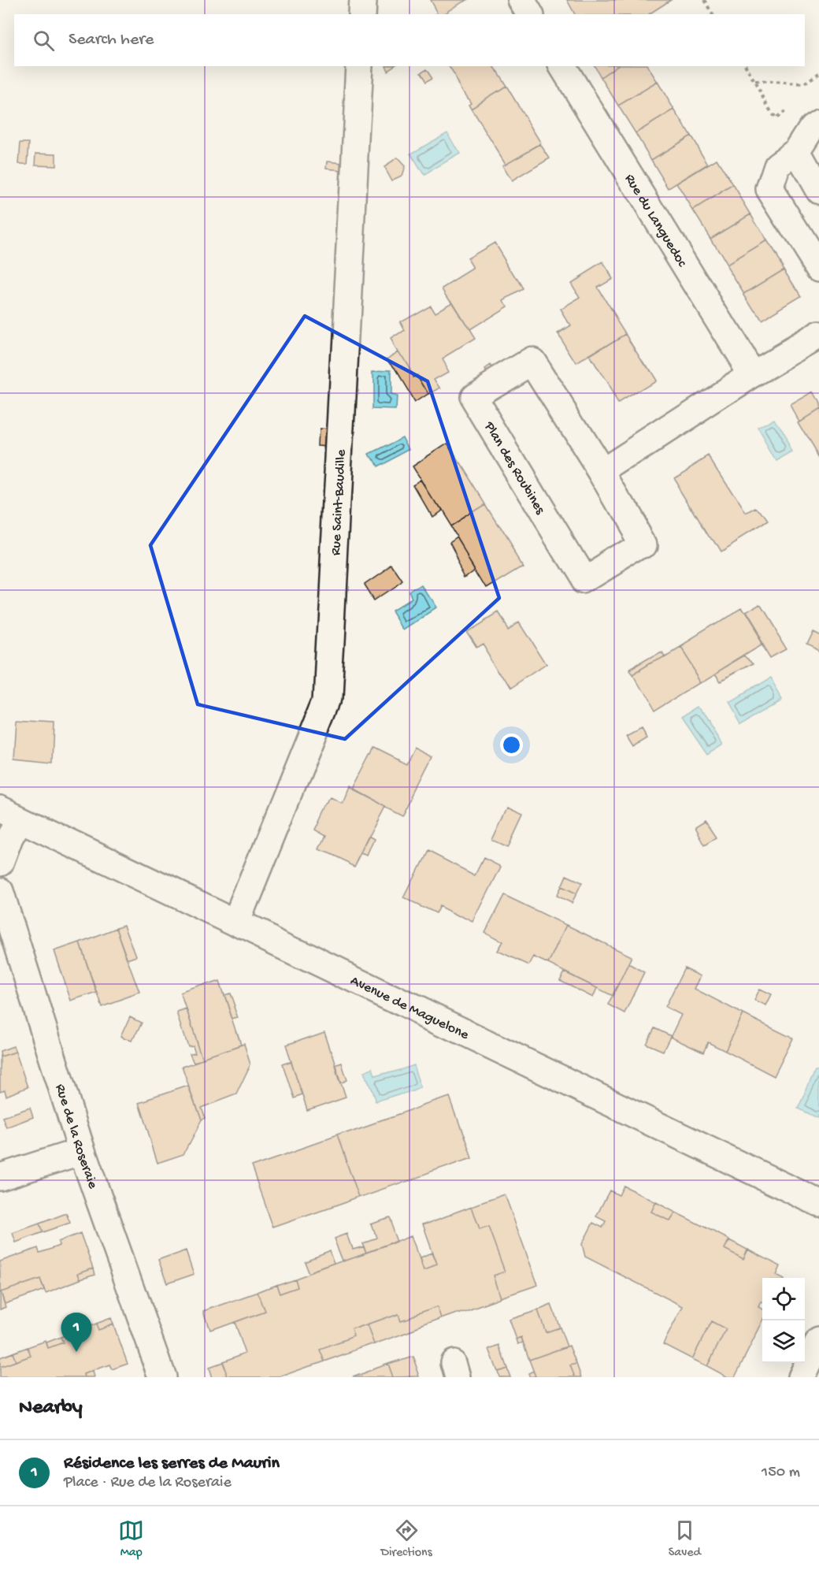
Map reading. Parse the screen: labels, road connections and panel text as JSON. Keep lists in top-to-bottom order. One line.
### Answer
{"streets":{"street":["Rue du Languedoc","Plan des Roubines","Rue Saint-Baudille","Avenue de Maguelone","Rue de la Roseraie"]},"crossings":[["Rue Saint-Baudille","Avenue de Maguelone"]],"page":{"search":"Search here","pins":"1","heading":"Nearby","list":[{"mark":"1","name":"Résidence les serres de Maurin","note":"Place · Rue de la Roseraie","value":"150 m"}],"nav":["Map","Directions","Saved"]}}
